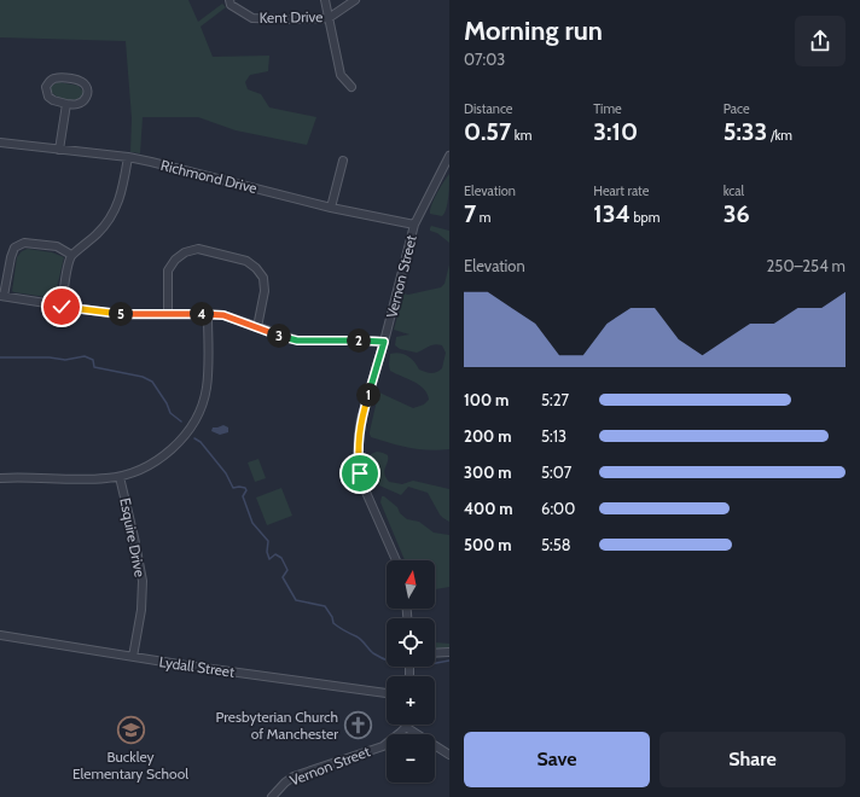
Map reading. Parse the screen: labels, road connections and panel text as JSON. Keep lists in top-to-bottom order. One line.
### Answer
{"streets":{"street":["Kent Drive","Richmond Drive","Vernon Street","Esquire Drive","Lydall Street"]},"crossings":[["Richmond Drive","Vernon Street"],["Esquire Drive","Lydall Street"]],"places":{"church":["Presbyterian Church of Manchester"],"school or university":["Buckley Elementary School"]},"north":"top","page":{"heading":["Morning run","07:03"],"stats":[["Distance","0.57 km"],["Time","3:10"],["Pace","5:33 /km"],["Elevation","7 m"],["Heart rate","134 bpm"],["kcal","36"]],"chart":["Elevation","250–254 m"],"pins":["4","5","3","2","1"],"list":[{"name":"100 m","note":"5:27"},{"name":"200 m","note":"5:13"},{"name":"300 m","note":"5:07"},{"name":"400 m","note":"6:00"},{"name":"500 m","note":"5:58"}],"map_buttons":["+","−"],"buttons":["Save","Share"]}}
